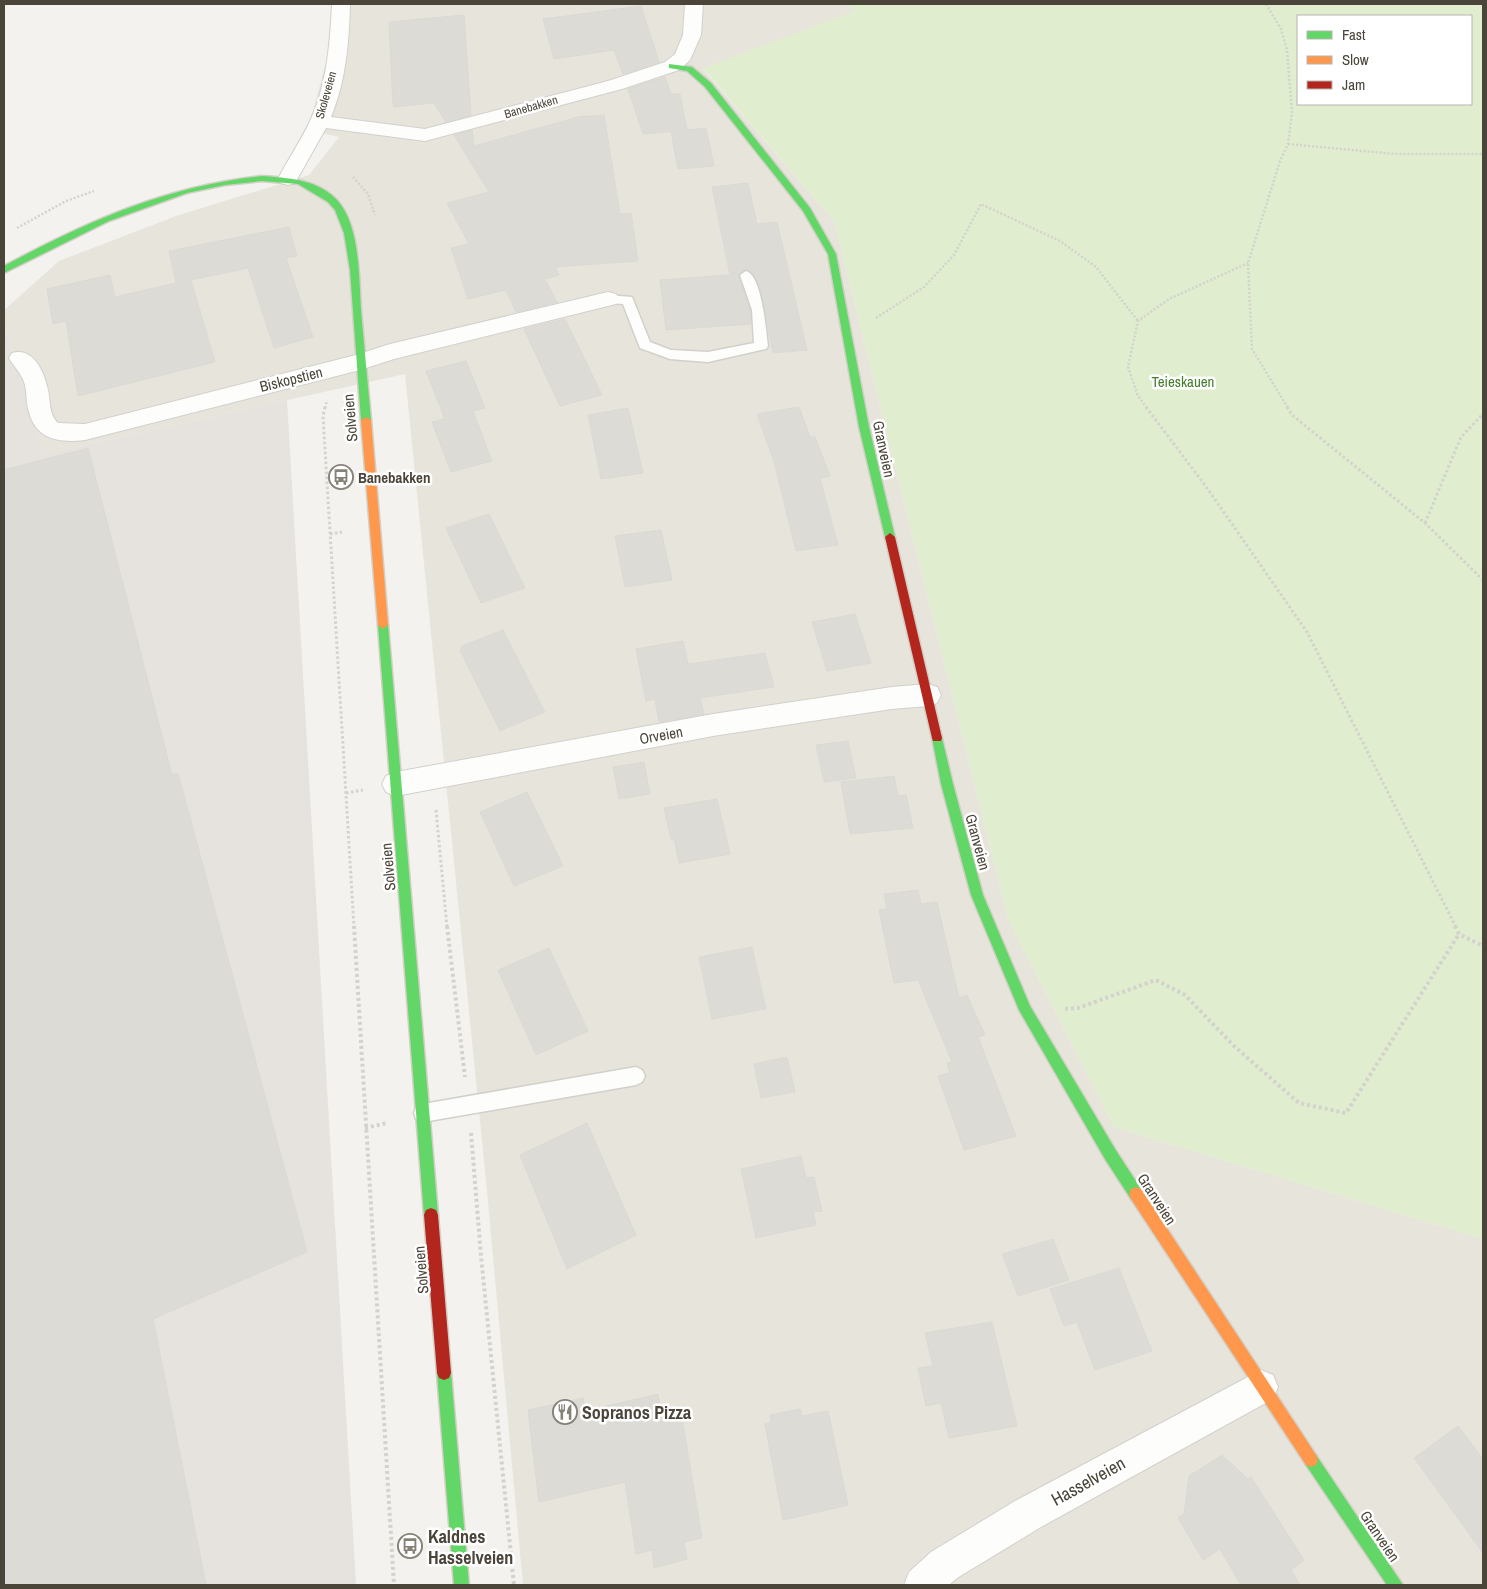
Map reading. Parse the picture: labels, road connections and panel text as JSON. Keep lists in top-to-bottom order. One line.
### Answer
{"streets":{"main road":["Solveien","Granveien"],"street":["Skoleveien","Banebakken","Biskopstien","Orveien","Hasselveien"]},"crossings":[["Skoleveien","Banebakken"],["Skoleveien","Solveien"],["Banebakken","Granveien"],["Biskopstien","Solveien"],["Solveien","Orveien"],["Granveien","Orveien"],["Granveien","Hasselveien"]],"parks":["Teieskauen"],"places":{"bus stop":["Banebakken","Kaldnes Hasselveien"],"restaurant":["Sopranos Pizza"]},"legend":["Fast","Slow","Jam"]}
